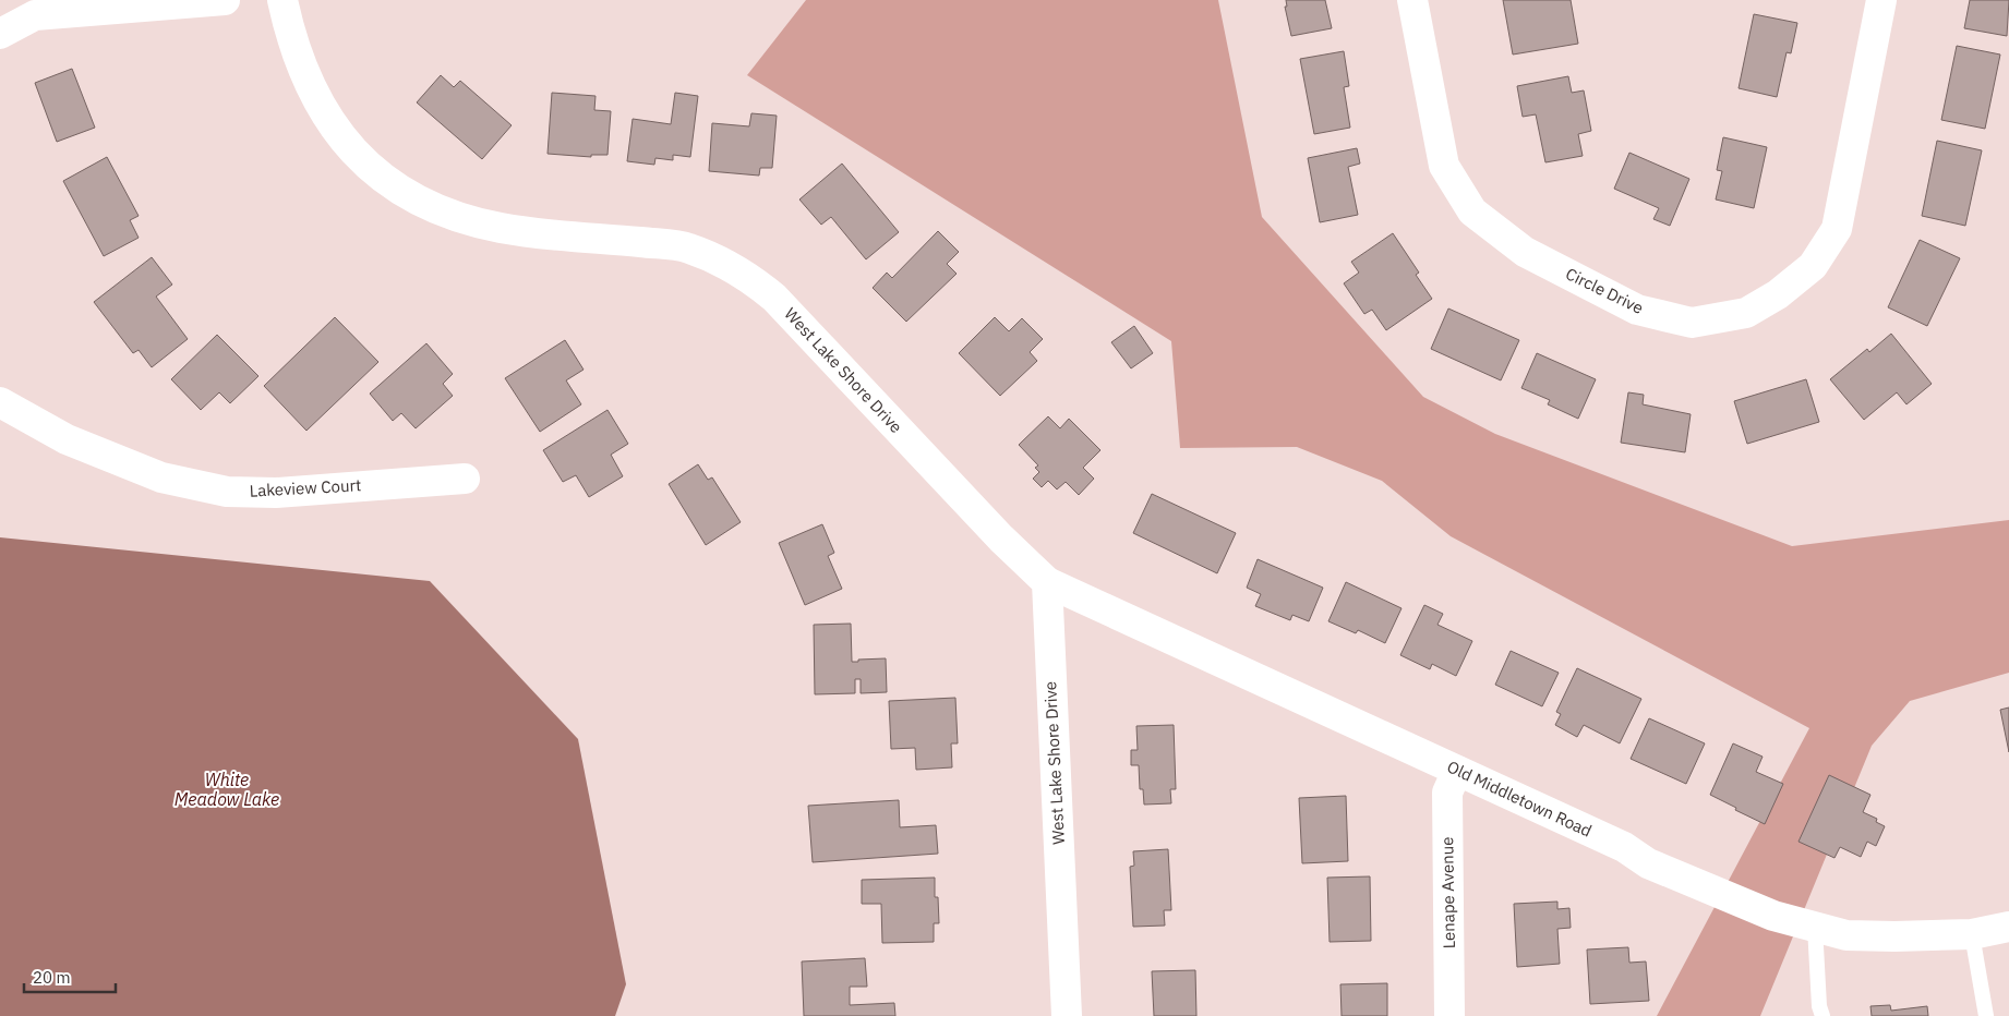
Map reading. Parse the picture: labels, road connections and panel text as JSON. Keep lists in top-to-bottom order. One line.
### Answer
{"streets":{"street":["Circle Drive","West Lake Shore Drive","Lakeview Court","Old Middletown Road","Lenape Avenue"]},"crossings":[["West Lake Shore Drive","Old Middletown Road"],["Old Middletown Road","Lenape Avenue"]],"water":["White Meadow Lake"],"scale_bar":"20 m"}
